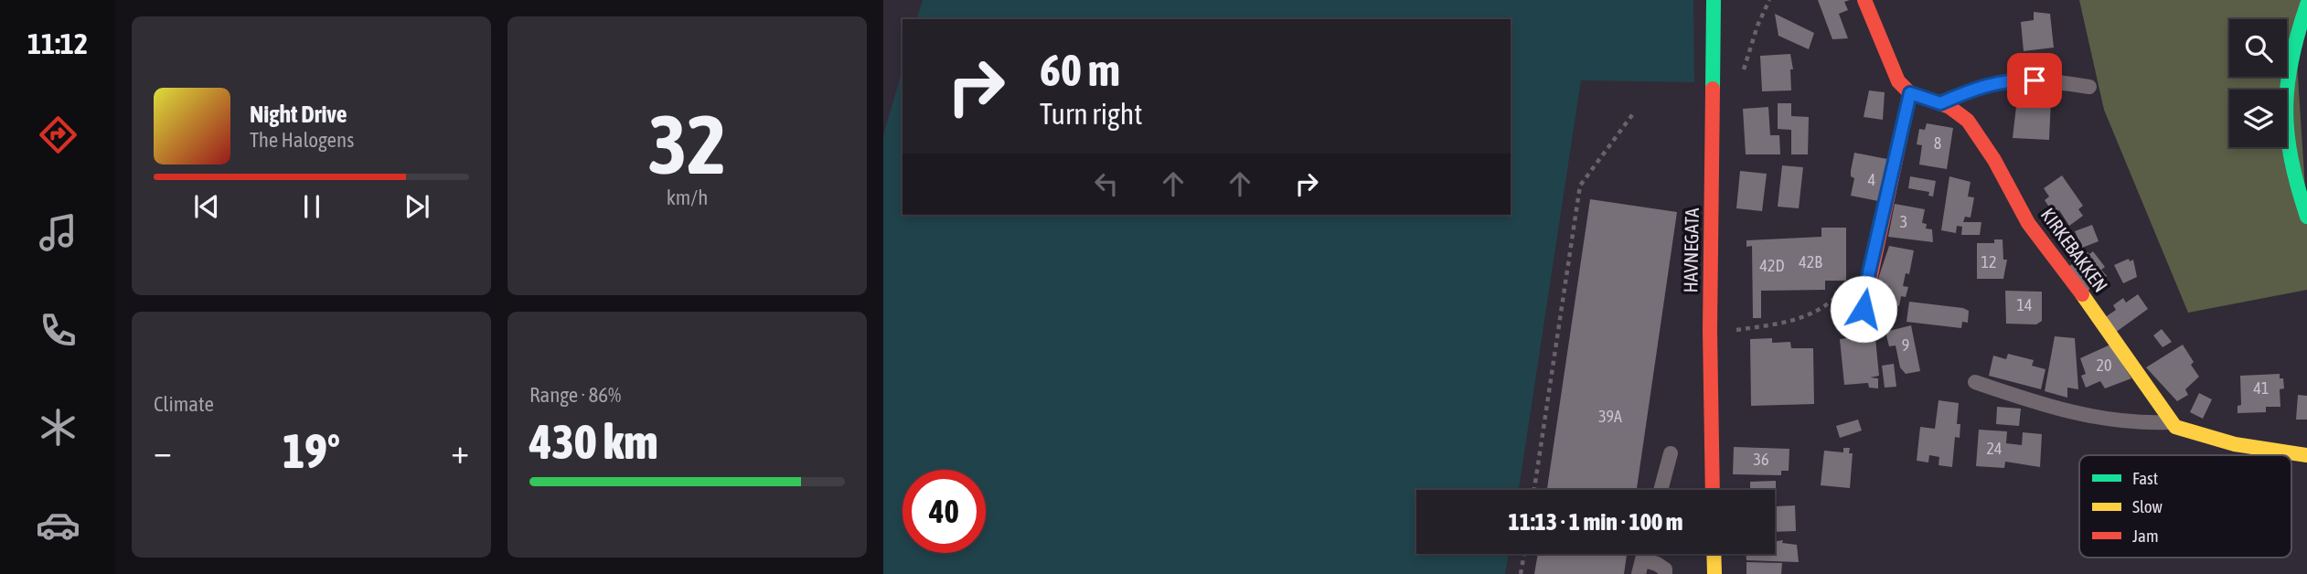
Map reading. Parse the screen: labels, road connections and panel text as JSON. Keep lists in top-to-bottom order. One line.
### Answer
{"streets":{"street":["HAVNEGATA","KIRKEBAKKEN"]},"house_numbers":["8","4","3","42B","12","42D","14","9","20","41","39A","24","36"],"legend":["Fast","Slow","Jam"],"page":{"tabs":"11:12","tile":[["32","km/h"],"Climate",["Range · 86%","430 km"]],"turn":["60 m","Turn right"],"song":["Night Drive","The Halogens"],"heat":["−","19°","+"],"limit":"40","trip":"11:13 · 1 min · 100 m"}}
